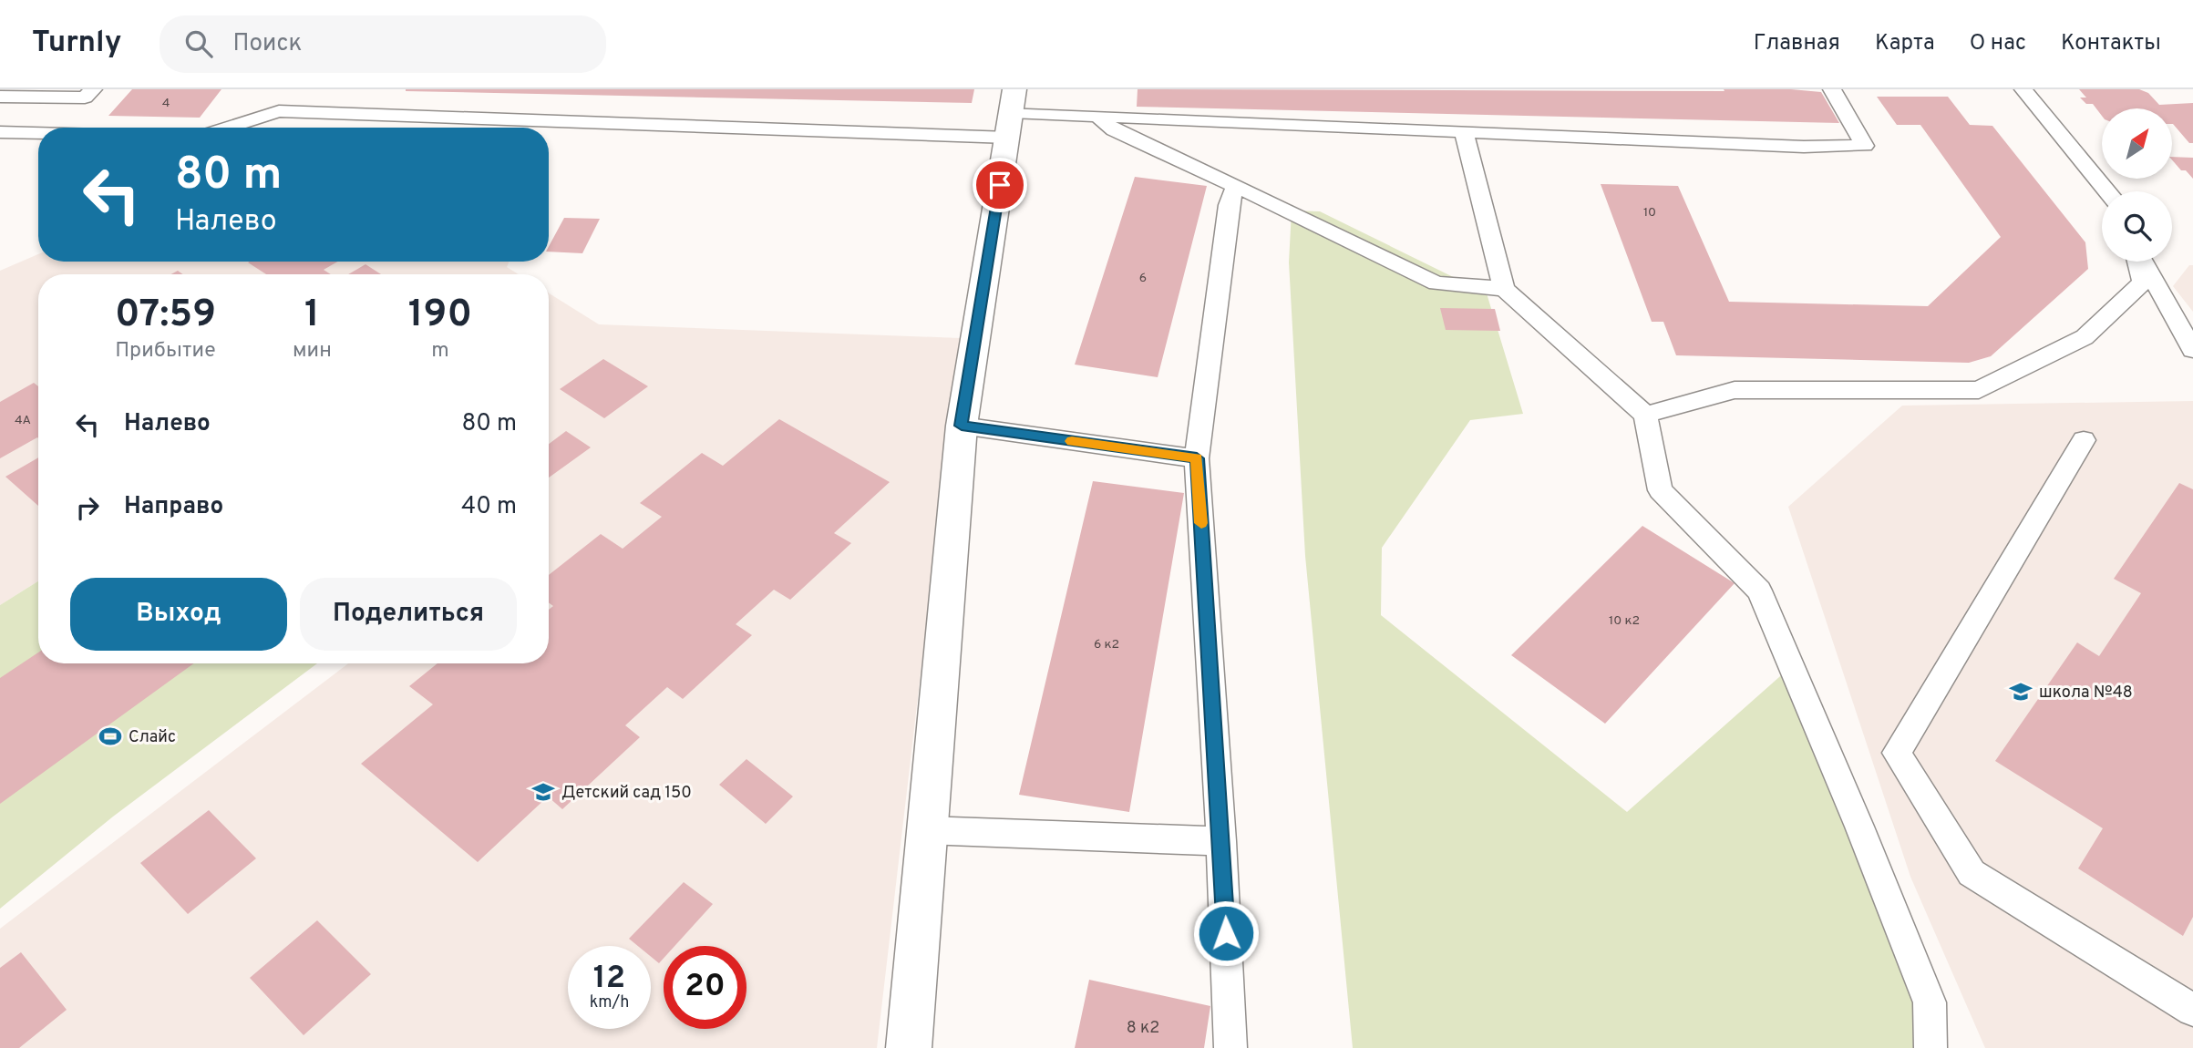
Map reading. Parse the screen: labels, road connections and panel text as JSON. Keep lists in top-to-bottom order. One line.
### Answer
{"places":{"school or university":["школа №48","Детский сад 150"],"sports":["Слайс"]},"house_numbers":["4","10","6","4А","10 к2","6 к2","8 к2"],"north":"top right","page":{"header":"Turnly","search":"Поиск","nav":["Главная","Карта","О нас","Контакты"],"turn":["80 m","Налево"],"eta":["07:59","Прибытие","1","мин","190","m"],"list":[{"name":"Налево","value":"80 m"},{"name":"Направо","value":"40 m"}],"buttons":["Выход","Поделиться"],"speed":"12 km/h","limit":"20"}}
